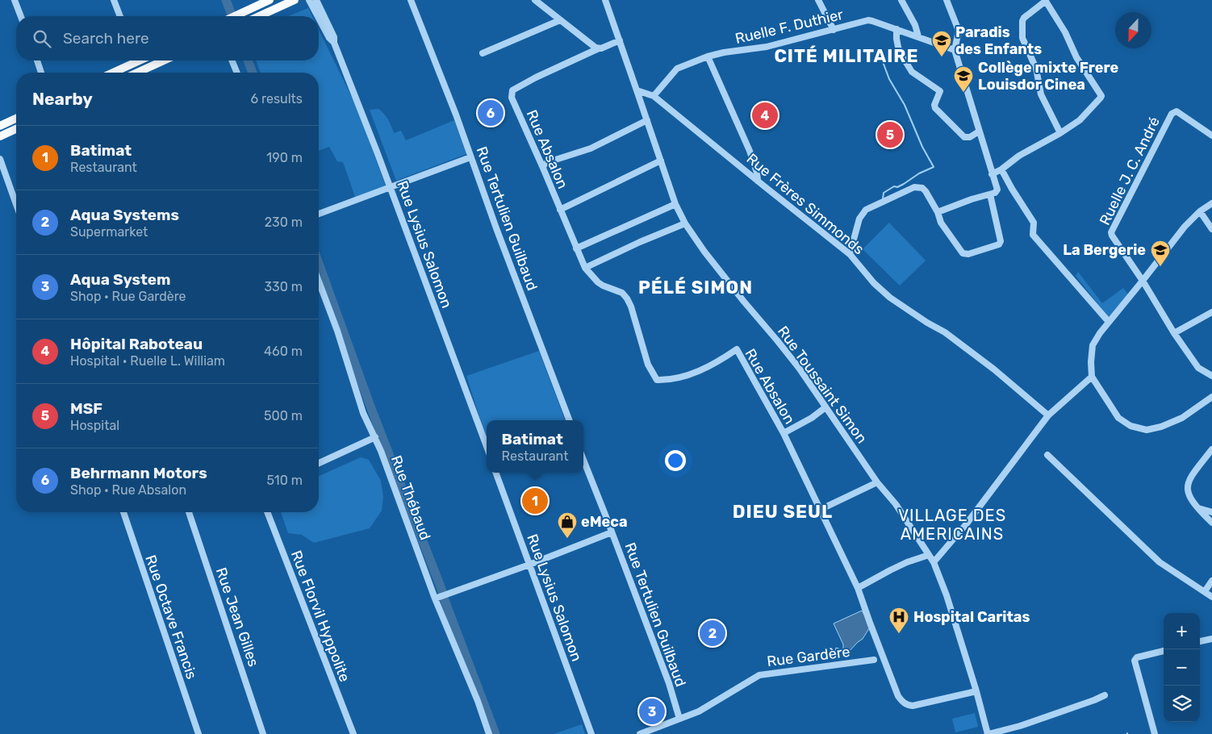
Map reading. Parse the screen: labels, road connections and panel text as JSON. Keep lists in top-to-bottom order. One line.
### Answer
{"streets":{"street":["Ruelle F. Duthier","Rue Absalon","Ruelle J. C. André","Rue Frères Simmonds","Rue Tertulien Guilbaud","Rue Lysius Salomon","Rue Toussaint Simon","Rue Thébaud","Rue Florvil Hyppolite","Rue Octave Francis","Rue Jean Gilles","Rue Gardère"]},"crossings":[["Ruelle F. Duthier","Rue Frères Simmonds"],["Rue Absalon","Rue Toussaint Simon"],["Rue Frères Simmonds","Rue Toussaint Simon"],["Rue Tertulien Guilbaud","Rue Gardère"]],"districts":["CITÉ MILITAIRE","PÉLÉ SIMON","DIEU SEUL","VILLAGE DES AMERICAINS"],"places":{"school or university":["Paradis des Enfants","Collège mixte Frere Louisdor Cinea","La Bergerie"],"shop":["eMeca"],"hospital":["Hospital Caritas"]},"north":"bottom","page":{"search":"Search here","heading":["Nearby","6 results"],"pins":["6","4","5","1","2","3"],"list":[{"mark":"1","name":"Batimat","note":"Restaurant","value":"190 m"},{"mark":"2","name":"Aqua Systems","note":"Supermarket","value":"230 m"},{"mark":"3","name":"Aqua System","note":"Shop · Rue Gardère","value":"330 m"},{"mark":"4","name":"Hôpital Raboteau","note":"Hospital · Ruelle L. William","value":"460 m"},{"mark":"5","name":"MSF","note":"Hospital","value":"500 m"},{"mark":"6","name":"Behrmann Motors","note":"Shop · Rue Absalon","value":"510 m"}],"popup":["Batimat","Restaurant"],"map_buttons":["+","−"]}}
